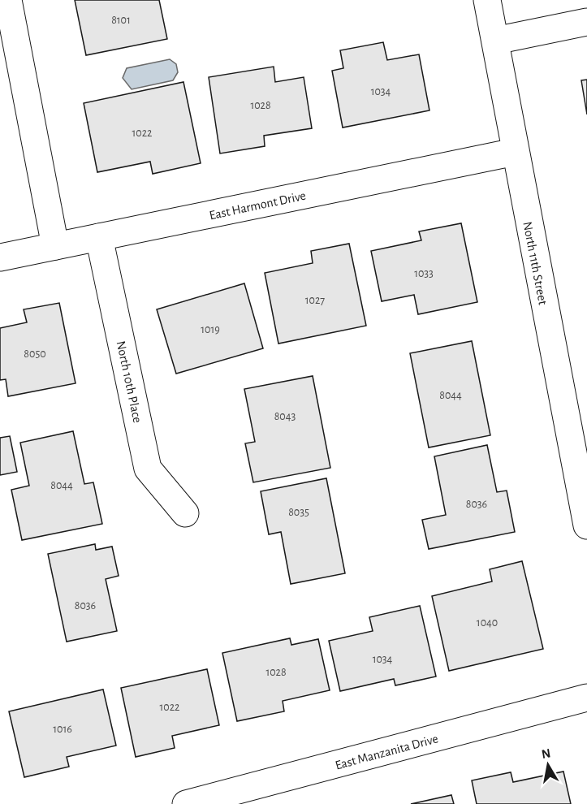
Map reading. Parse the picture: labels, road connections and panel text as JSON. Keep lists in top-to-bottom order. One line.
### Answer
{"streets":{"street":["East Harmont Drive","North 11th Street","North 10th Place","East Manzanita Drive"]},"crossings":[["East Harmont Drive","North 11th Street"],["East Harmont Drive","North 10th Place"]],"house_numbers":["8101","1034","1028","1022","1033","1027","1019","8050","8044","8043","8044","8036","8035","8036","1040","1034","1028","1022","1016"],"north":"top"}
